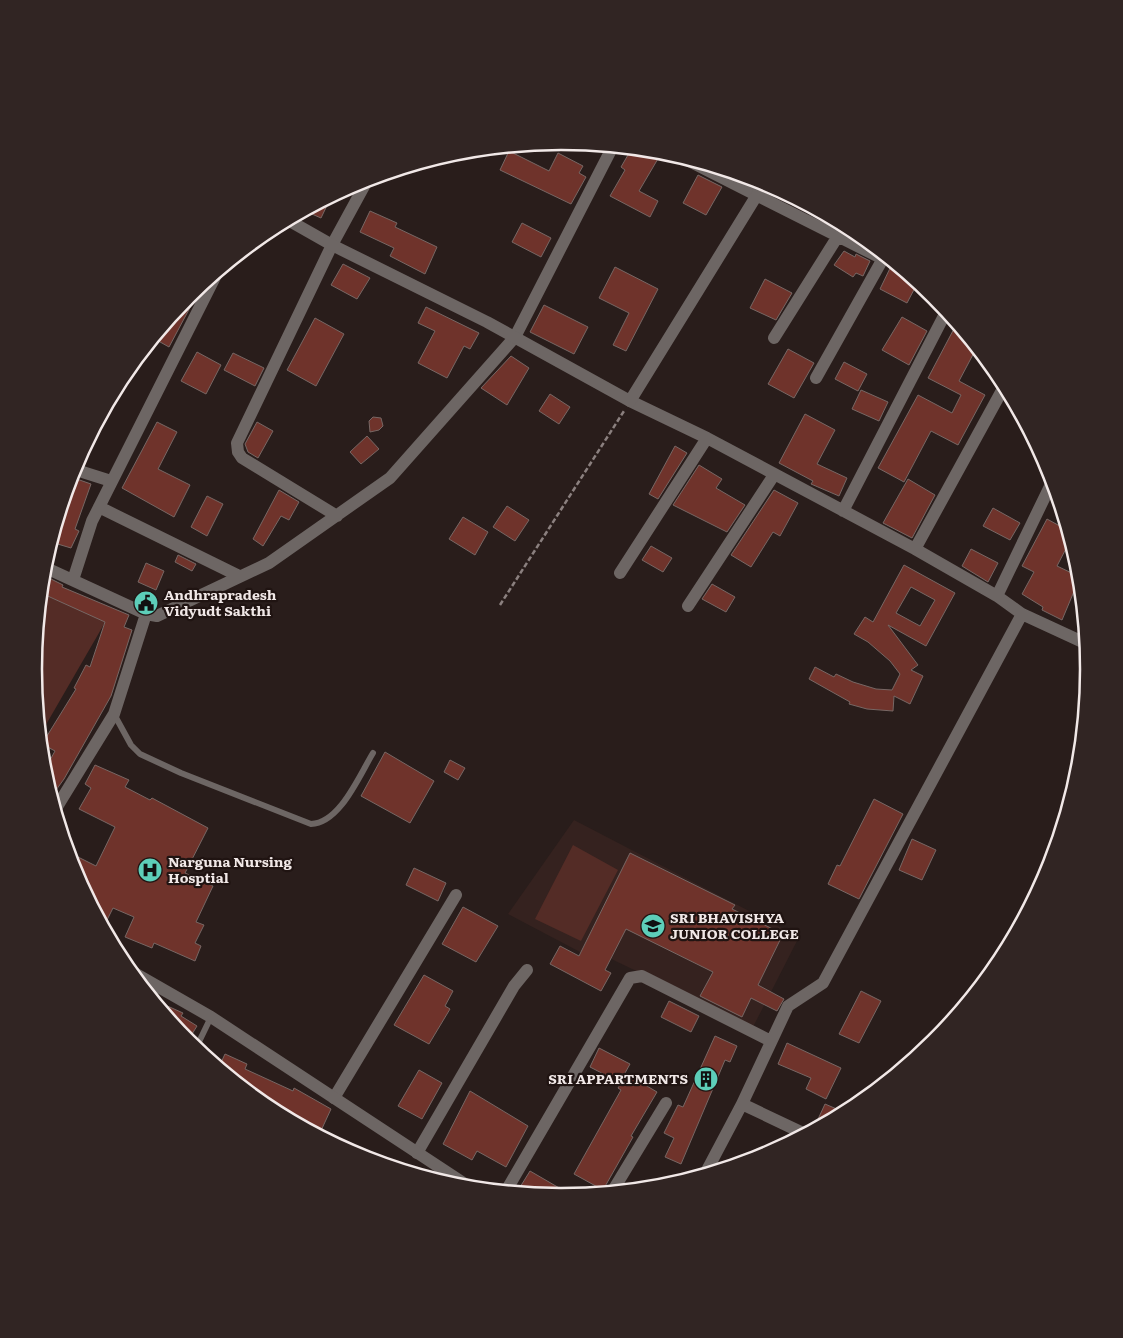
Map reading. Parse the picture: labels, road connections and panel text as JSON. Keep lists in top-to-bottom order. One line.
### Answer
{"places":{"public building":["Andhrapradesh Vidyudt Sakthi"],"hospital":["Narguna Nursing Hosptial"],"school or university":["SRI BHAVISHYA JUNIOR COLLEGE"],"building":["SRI APPARTMENTS"]}}
